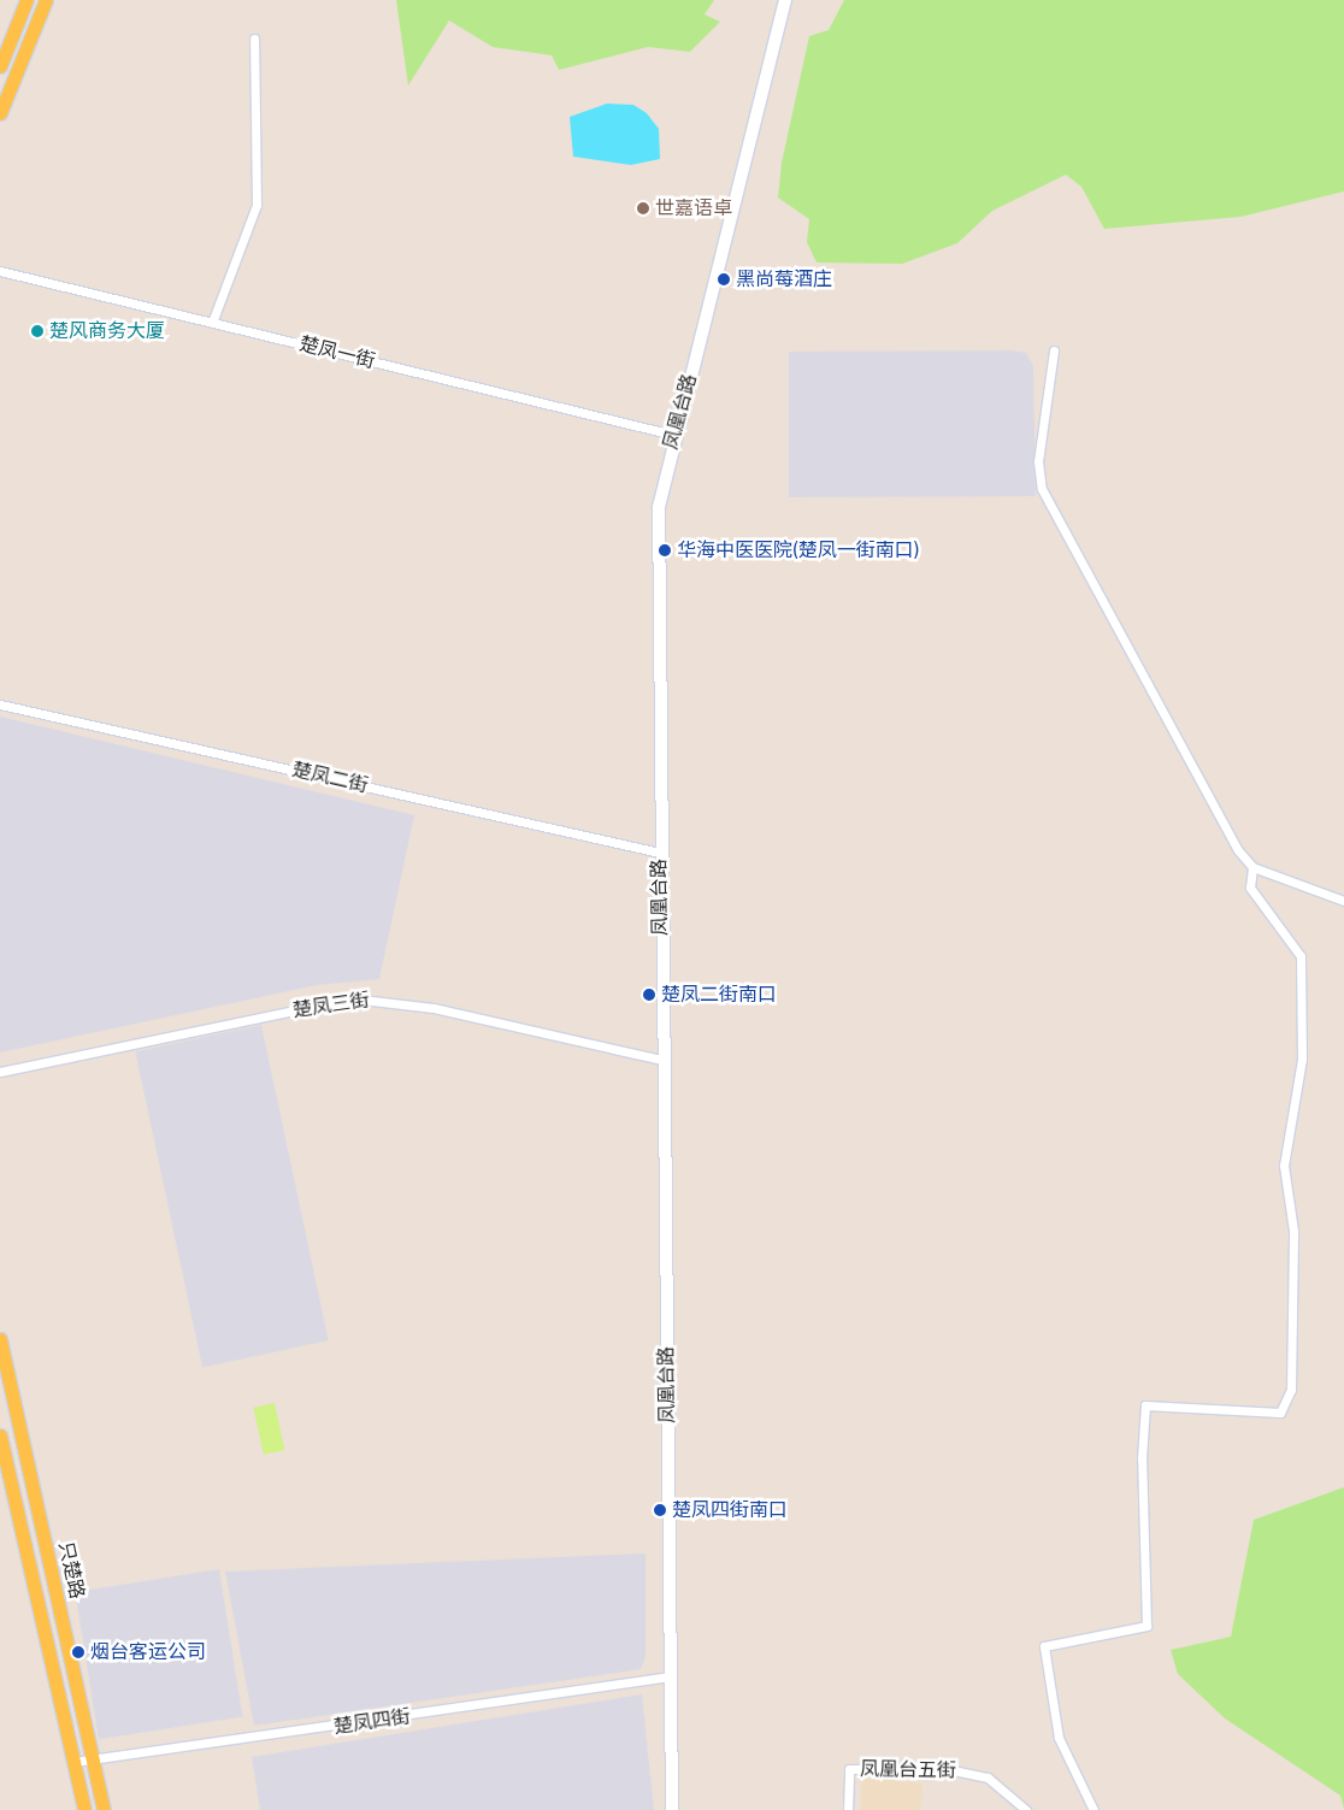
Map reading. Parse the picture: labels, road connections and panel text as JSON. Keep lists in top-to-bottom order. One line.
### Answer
{"streets":{"main road":["只楚路"],"street":["楚凤一街","凤凰台路","楚凤二街","楚凤三街","楚凤四街","凤凰台五街"]},"crossings":[["楚凤一街","凤凰台路"],["凤凰台路","楚凤二街"],["凤凰台路","楚凤三街"],["凤凰台路","楚凤四街"],["只楚路","楚凤四街"]],"places":["世嘉语卓","黑尚莓酒庄","楚风商务大厦","华海中医医院(楚凤一街南口)","楚凤二街南口","楚凤四街南口","烟台客运公司"]}
